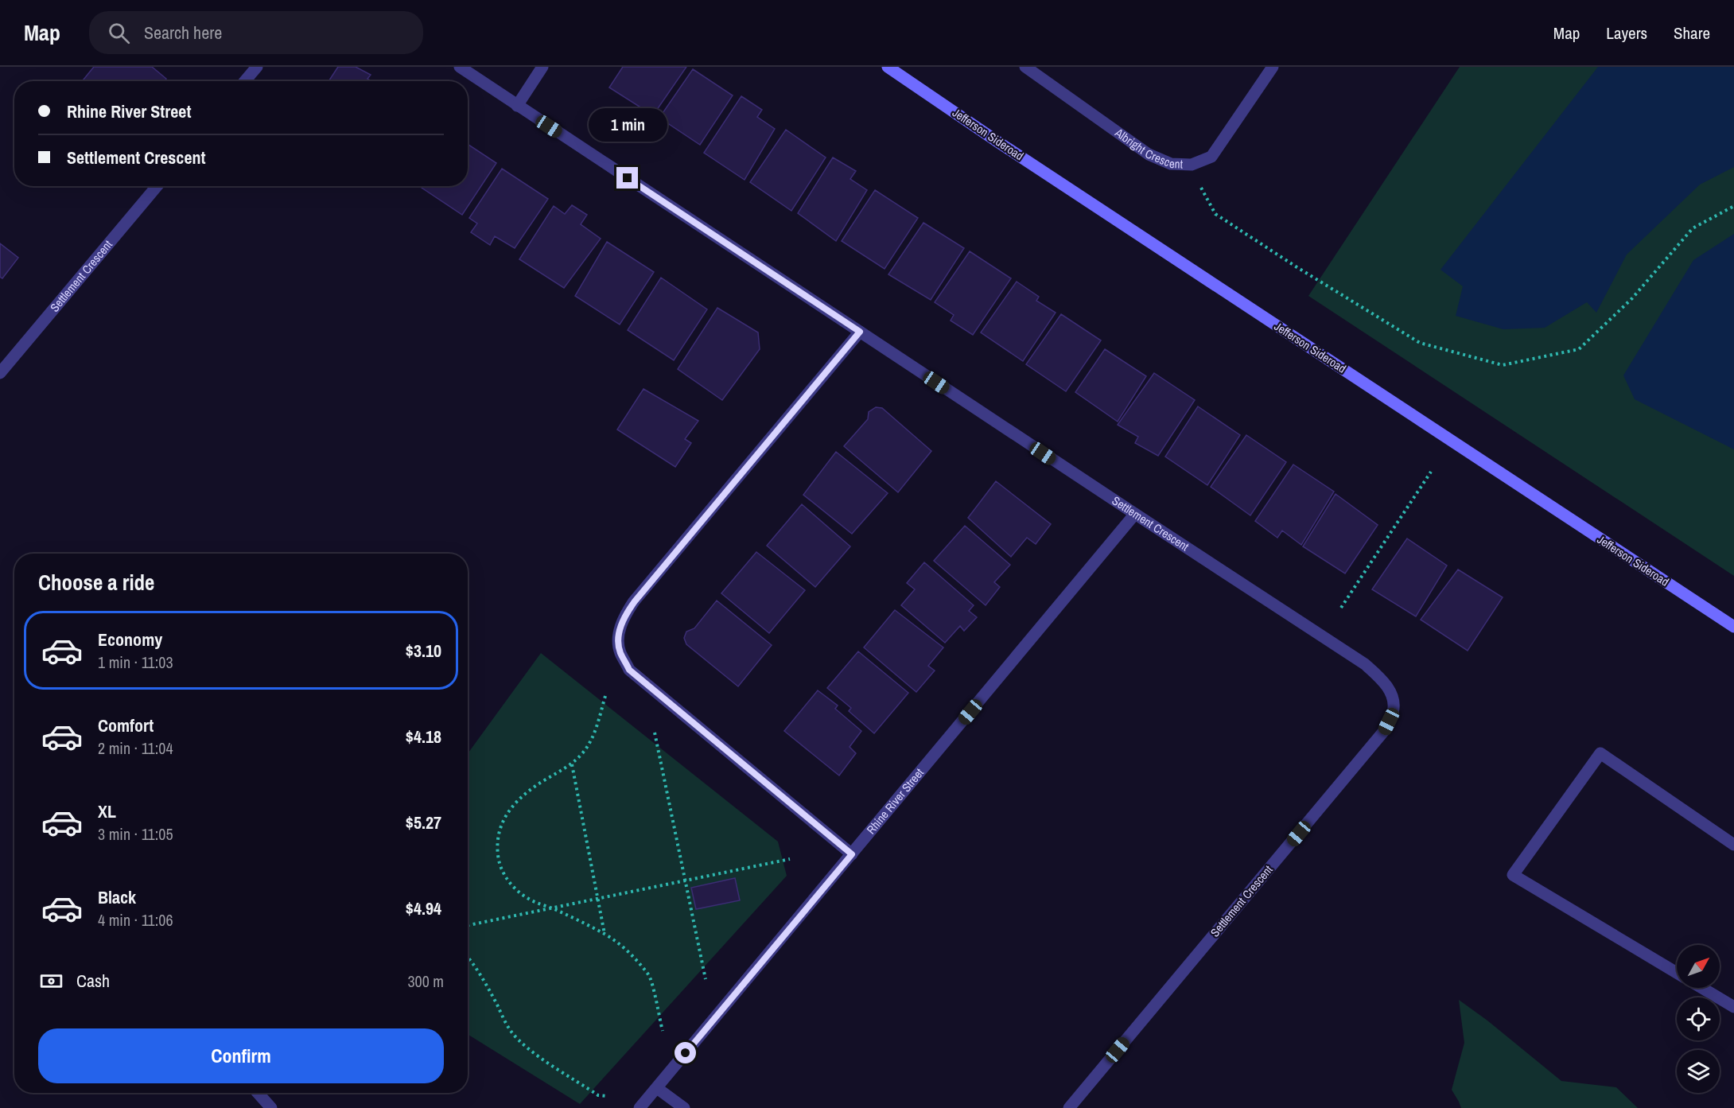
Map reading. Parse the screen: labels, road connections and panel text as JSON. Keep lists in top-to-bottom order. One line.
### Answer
{"streets":{"street":["Jefferson Sideroad","Albright Crescent","Settlement Crescent","Rhine River Street"]},"crossings":[["Settlement Crescent","Rhine River Street"]],"north":"top right","page":{"header":"Map","search":"Search here","nav":["Map","Layers","Share"],"banner":["Rhine River Street","Settlement Crescent"],"bubble":"1 min","heading":"Choose a ride","list":[{"name":"Economy","note":"1 min · 11:03","value":"$3.10"},{"name":"Comfort","note":"2 min · 11:04","value":"$4.18"},{"name":"XL","note":"3 min · 11:05","value":"$5.27"},{"name":"Black","note":"4 min · 11:06","value":"$4.94"}],"pay":["Cash","300 m"],"buttons":"Confirm"}}
